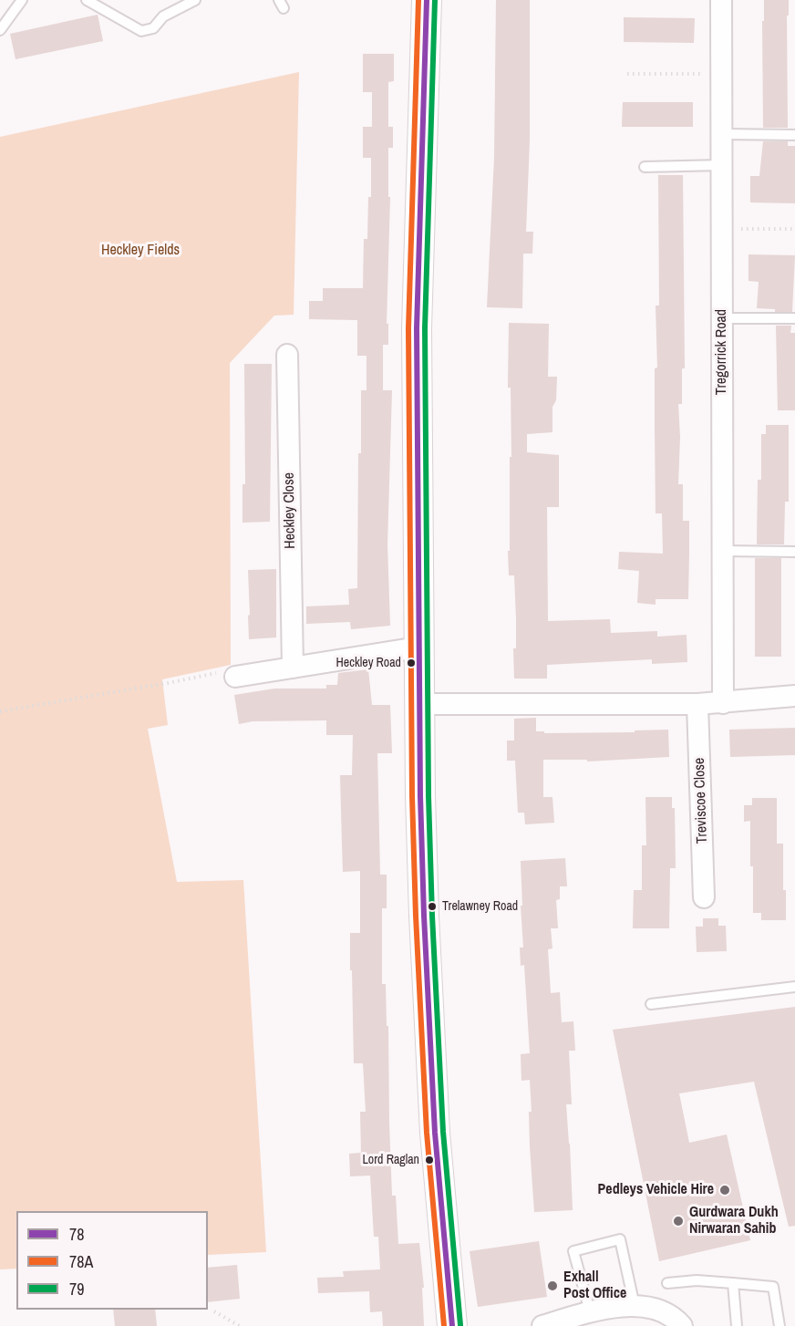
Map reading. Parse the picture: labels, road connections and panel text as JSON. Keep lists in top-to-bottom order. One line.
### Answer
{"streets":{"street":["Tregorrick Road","Heckley Close","Treviscoe Close"]},"parks":["Heckley Fields"],"places":["Heckley Road","Trelawney Road","Lord Raglan","Pedleys Vehicle Hire","Gurdwara Dukh Nirwaran Sahib","Exhall Post Office"],"lines":["transit line 78","transit line 78A","transit line 79"],"legend":["78","78A","79"]}
